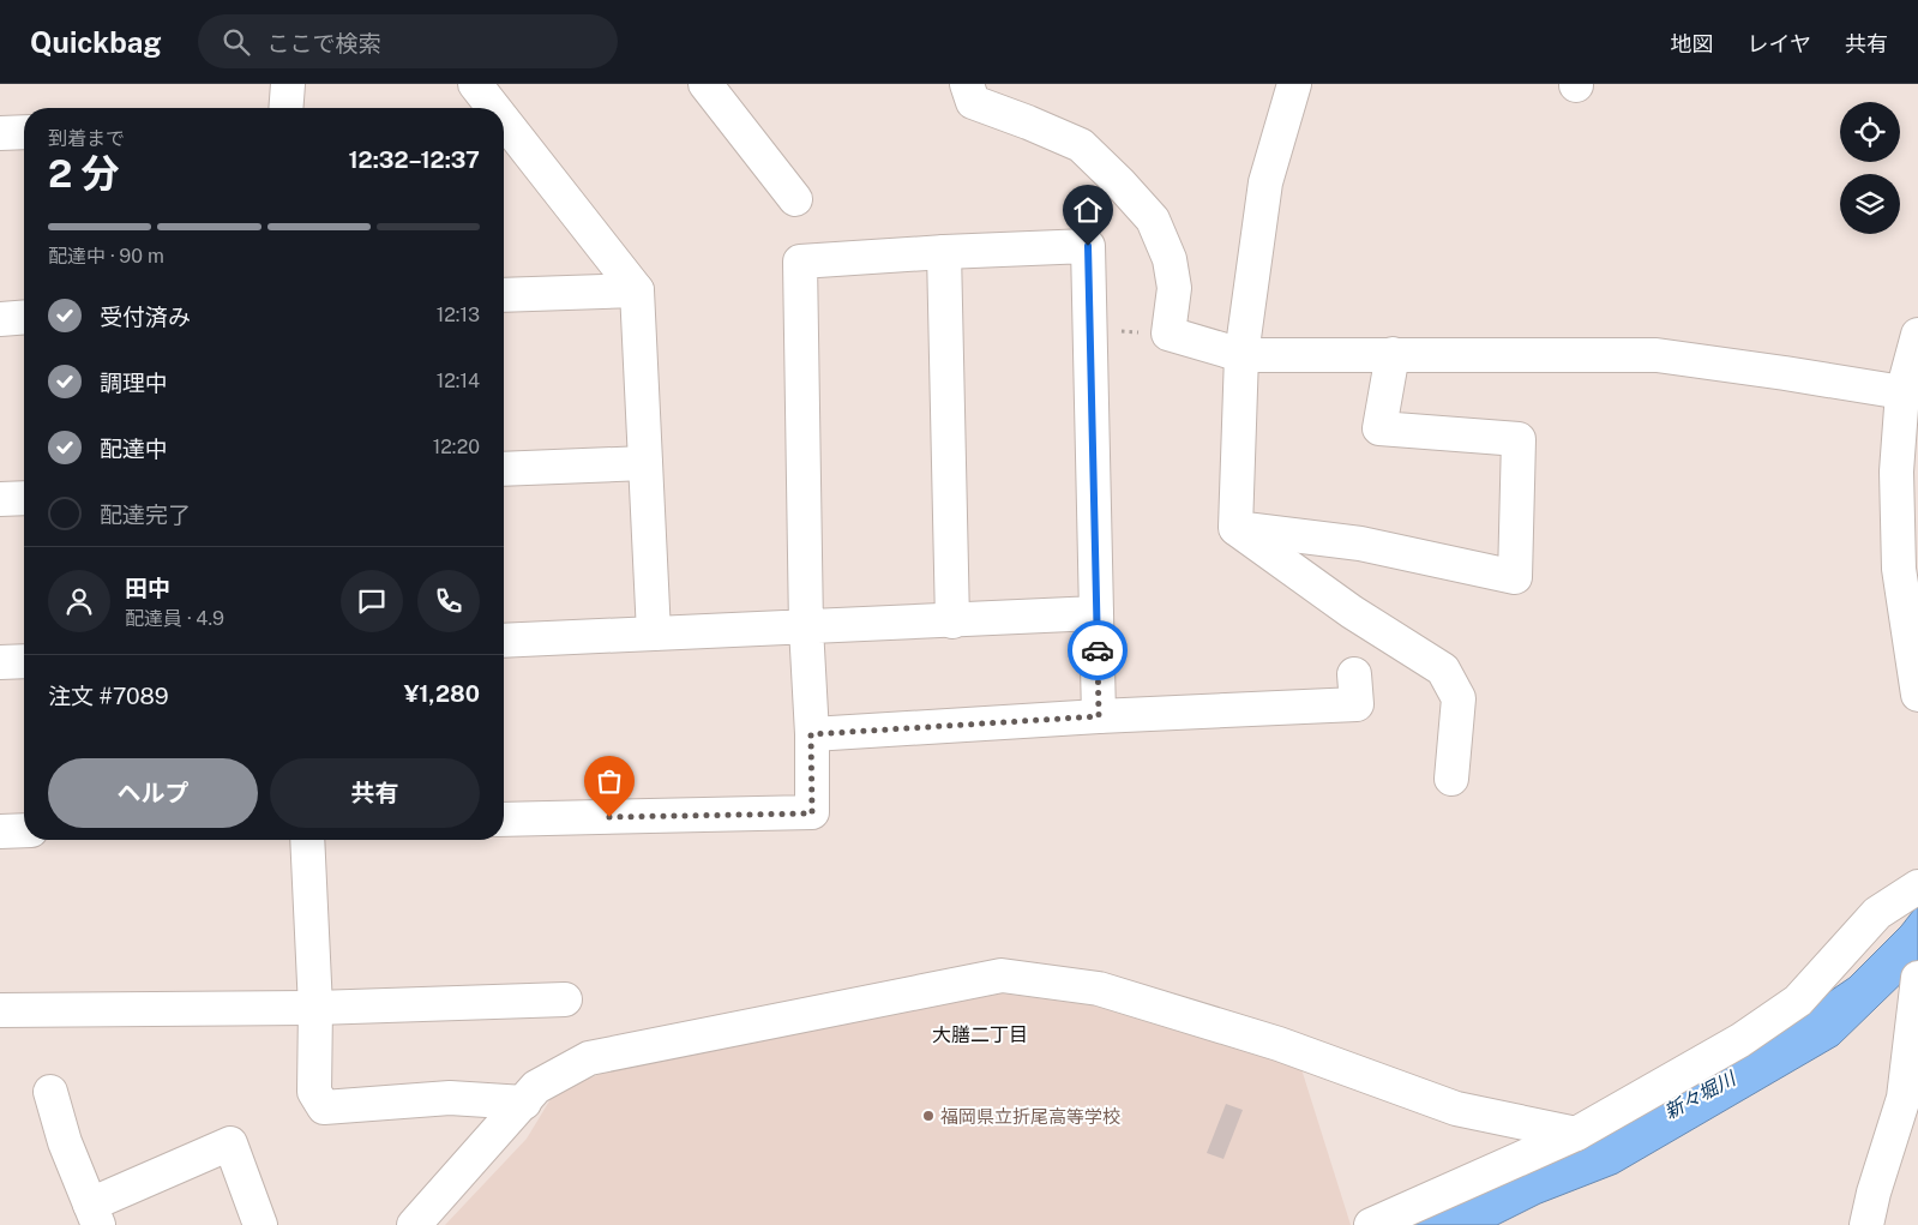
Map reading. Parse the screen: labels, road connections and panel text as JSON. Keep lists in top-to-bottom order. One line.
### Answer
{"districts":["大膳二丁目"],"water":["新々堀川"],"places":["福岡県立折尾高等学校"],"page":{"header":"Quickbag","search":"ここで検索","nav":["地図","レイヤ","共有"],"heading":["2 分","到着まで","12:32–12:37"],"panel":["田中","配達員 · 4.9","注文 #7089","¥1,280"],"bar":"配達中 · 90 m","list":[["受付済み","12:13"],["調理中","12:14"],["配達中","12:20"],"配達完了"],"buttons":["ヘルプ","共有"]}}
